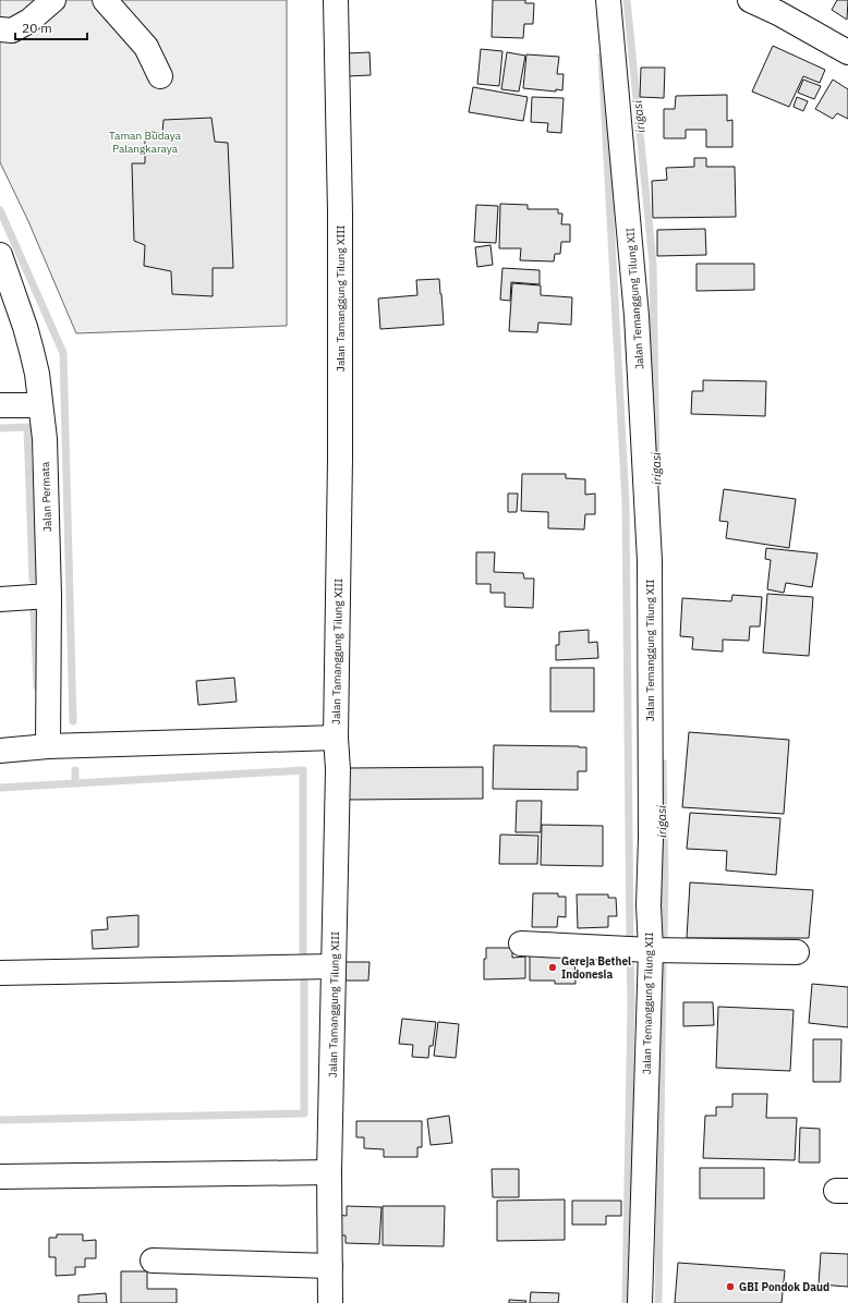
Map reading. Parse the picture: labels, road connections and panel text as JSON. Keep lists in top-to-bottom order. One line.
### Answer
{"streets":{"street":["Jalan Tamanggung Tilung XIII","Jalan Temanggung Tilung XII","Jalan Permata"]},"water":["irigasi"],"parks":["Taman Budaya Palangkaraya"],"places":["Gereja Bethel Indonesia","GBI Pondok Daud"],"scale_bar":"20 m"}
